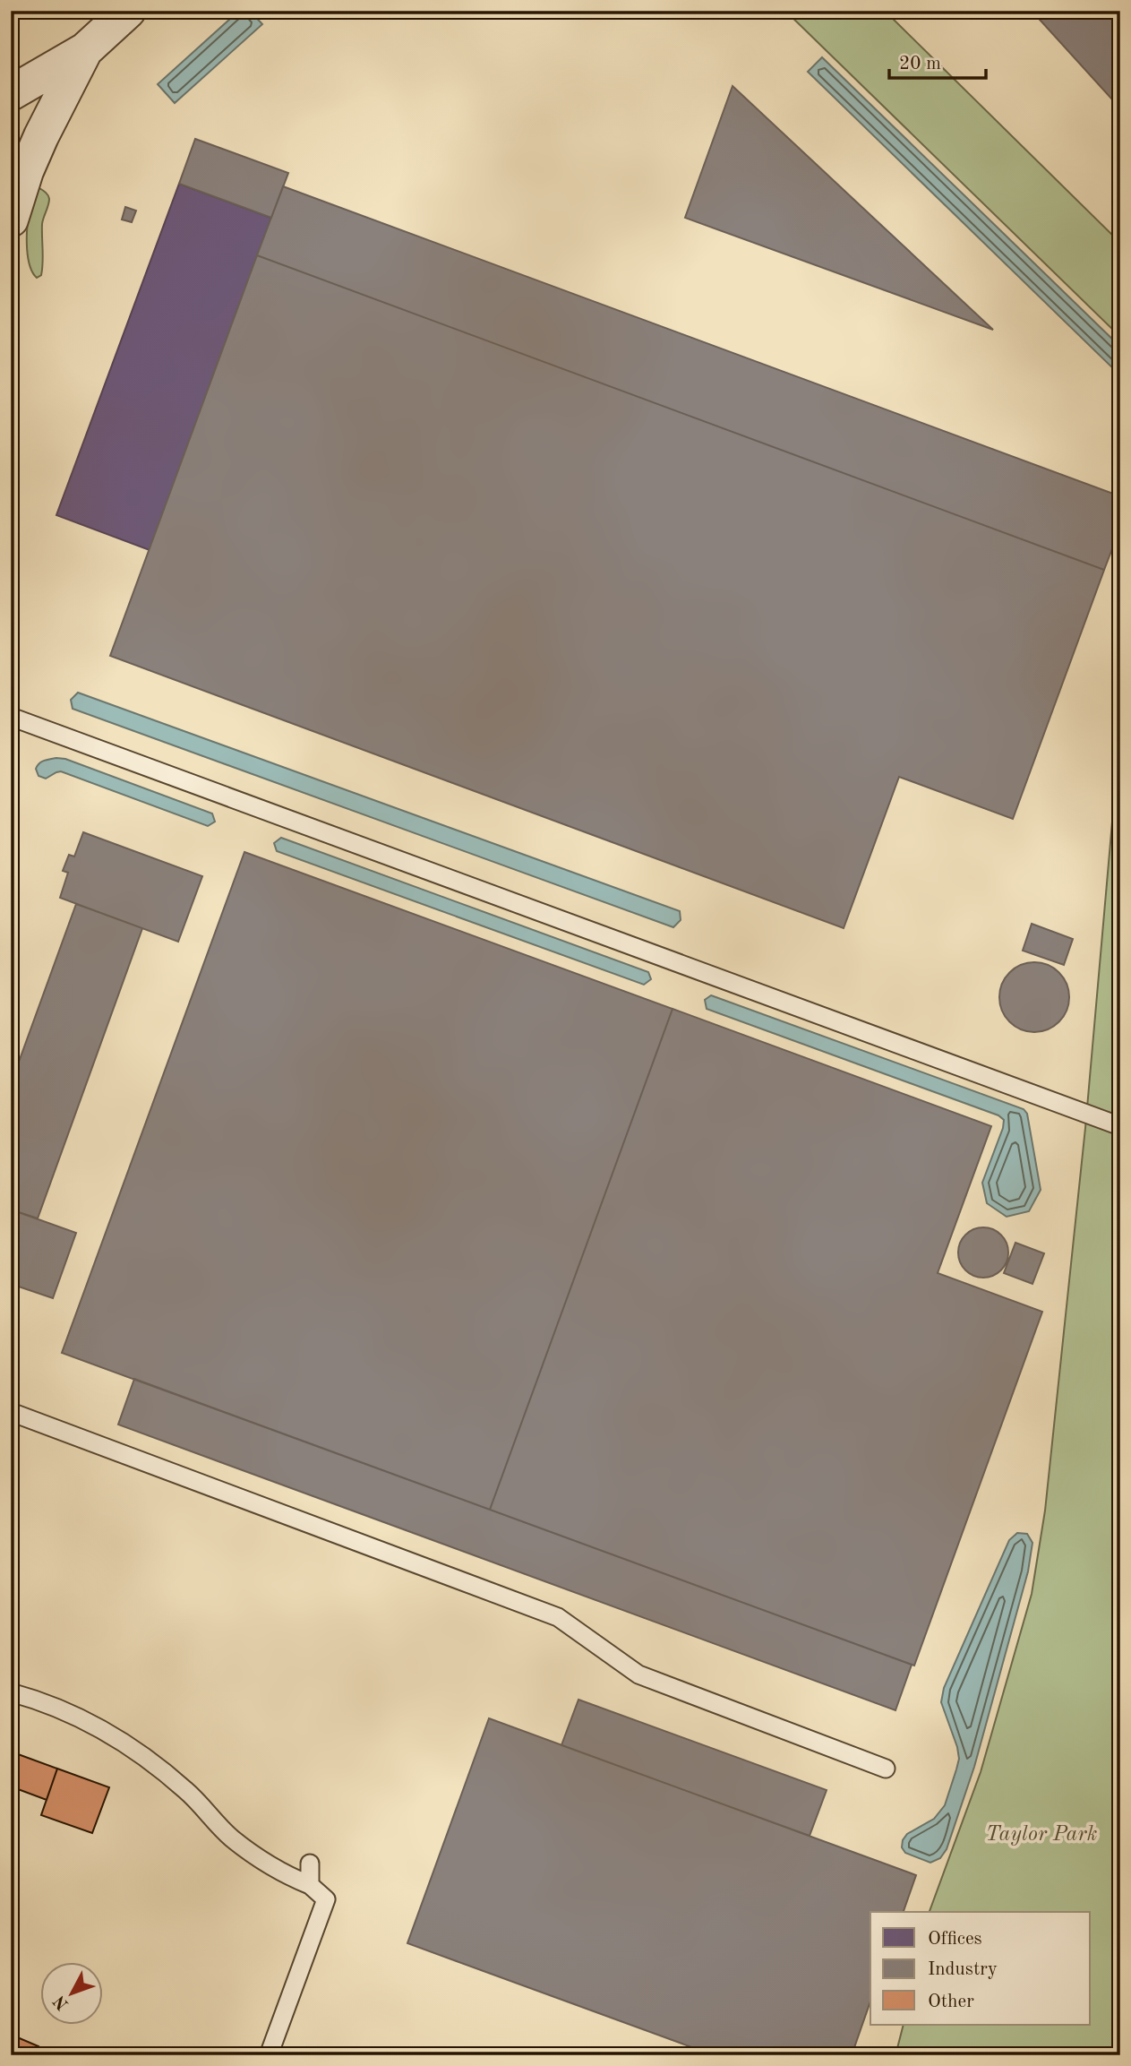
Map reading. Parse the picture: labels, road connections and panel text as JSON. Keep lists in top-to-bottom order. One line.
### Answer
{"parks":["Taylor Park"],"legend":["Offices","Industry","Other"],"scale_bar":"20 m","north":"bottom left"}
